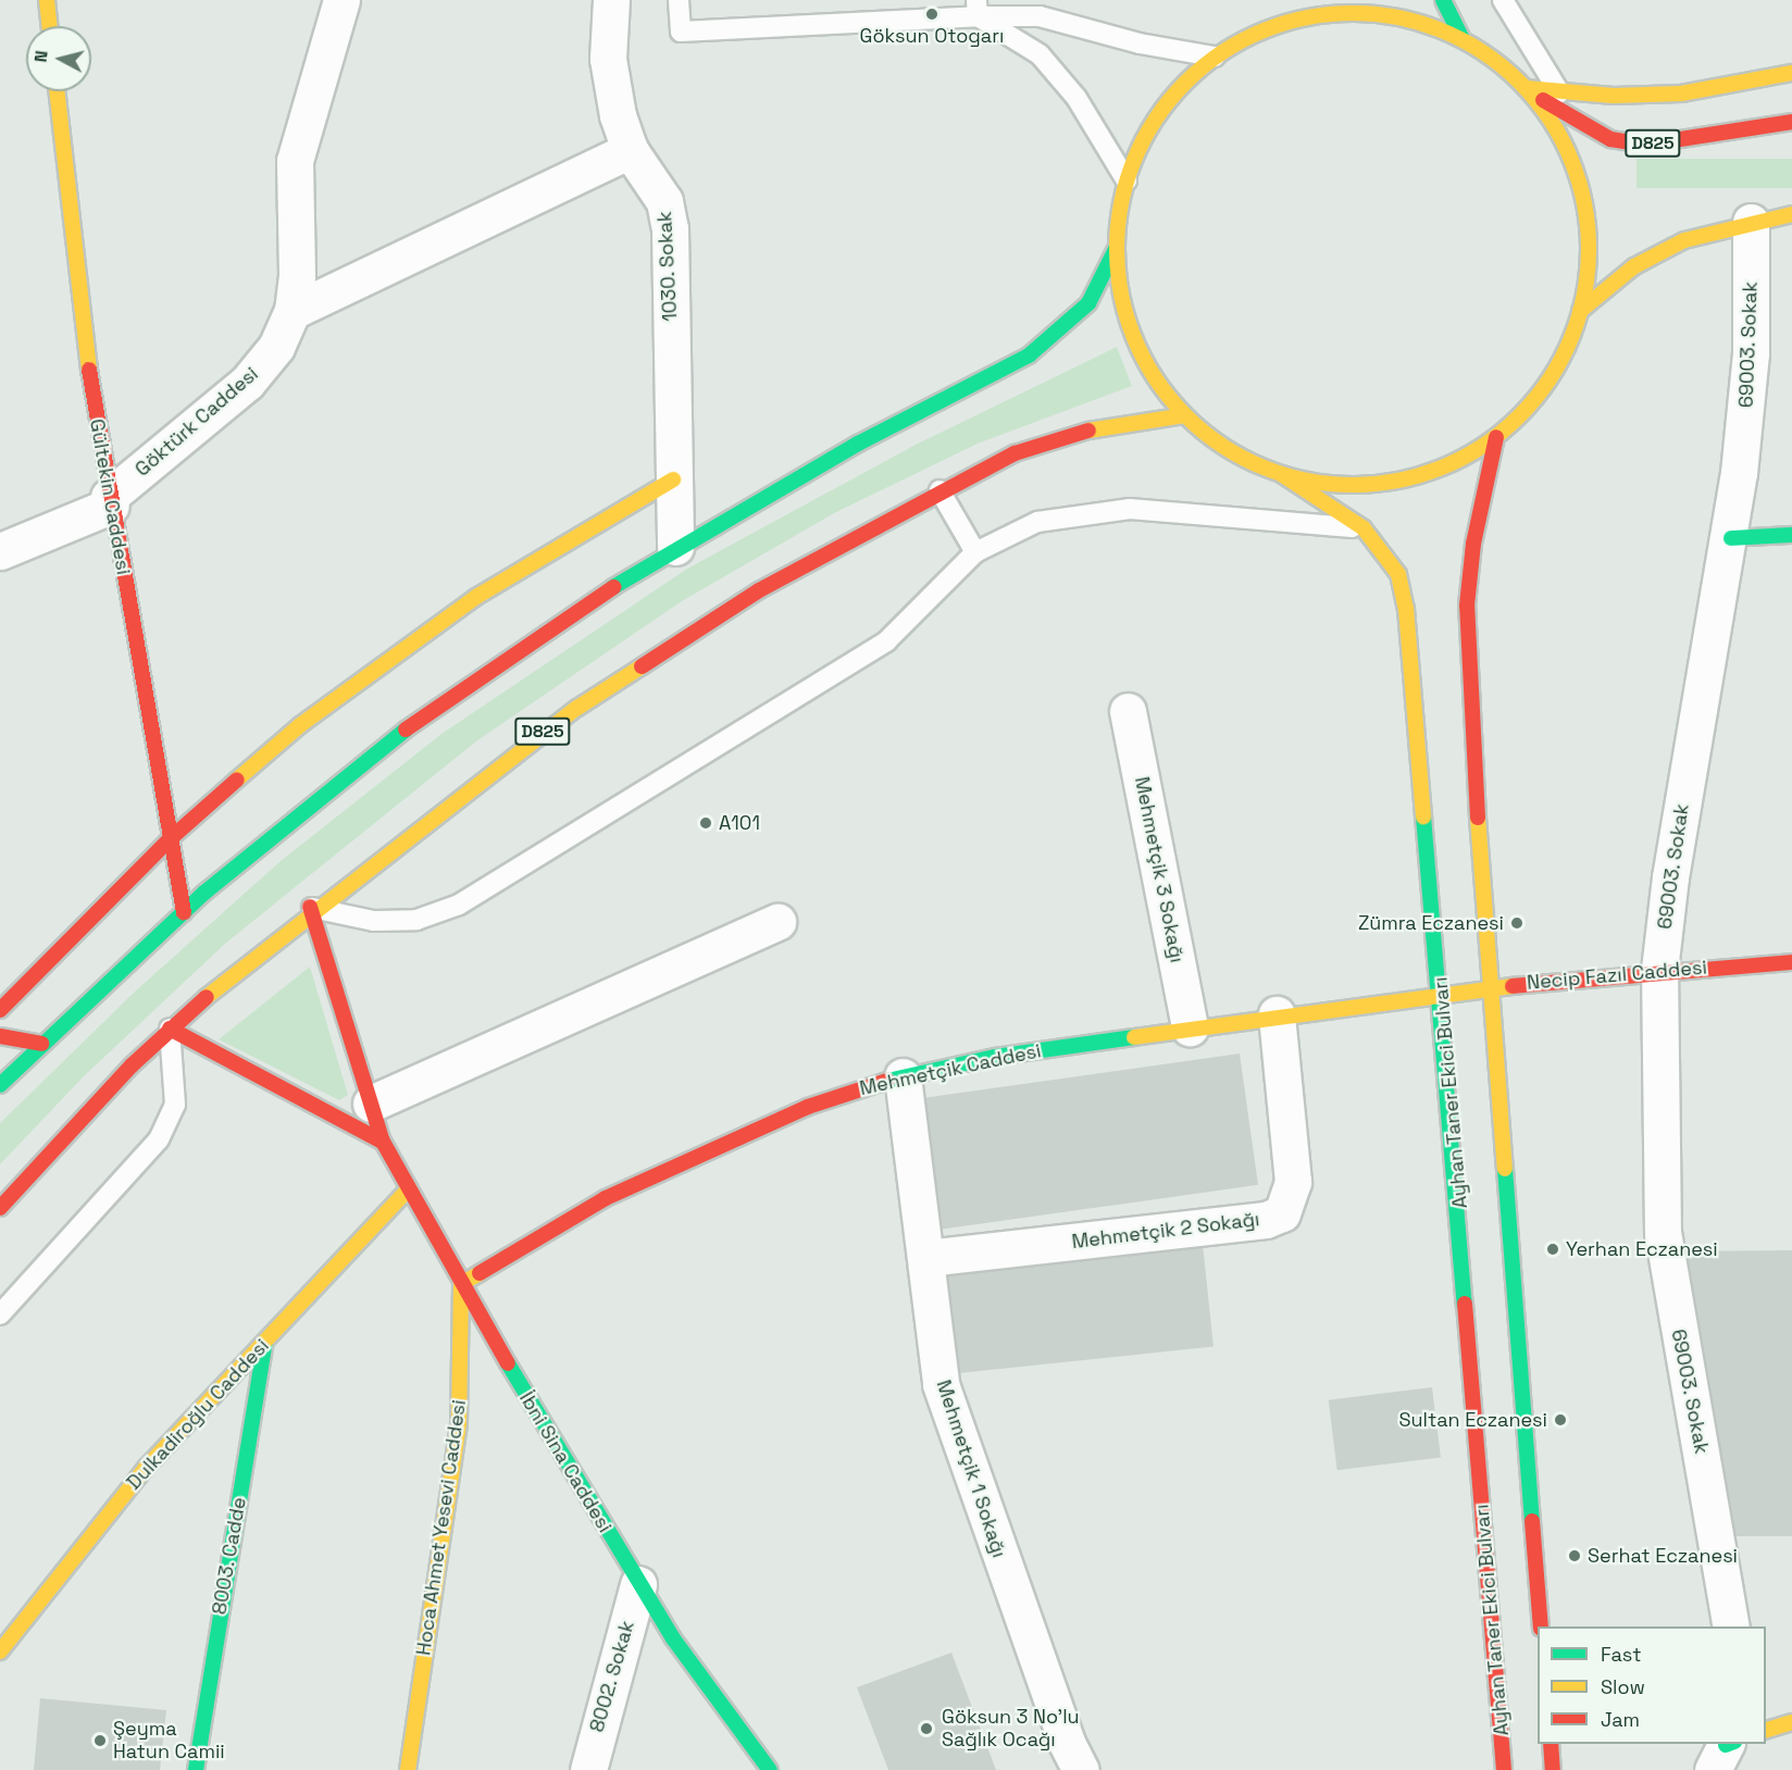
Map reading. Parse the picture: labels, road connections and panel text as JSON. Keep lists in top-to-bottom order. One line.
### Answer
{"streets":{"main road":["D825","Gültekin Caddesi","Necip Fazıl Caddesi","Mehmetçik Caddesi","Ayhan Taner Ekici Bulvarı","Dulkadiroğlu Caddesi","İbni Sina Caddesi","Hoca Ahmet Yesevi Caddesi","8003. Cadde"],"street":["1030. Sokak","69003. Sokak","Göktürk Caddesi","Mehmetçik 3 Sokağı","Mehmetçik 2 Sokağı","Mehmetçik 1 Sokağı","8002. Sokak"]},"crossings":[["D825","İbni Sina Caddesi"],["69003. Sokak","Necip Fazıl Caddesi"],["Göktürk Caddesi","Gültekin Caddesi"],["Mehmetçik 3 Sokağı","Mehmetçik Caddesi"],["Necip Fazıl Caddesi","Mehmetçik Caddesi"],["Necip Fazıl Caddesi","Ayhan Taner Ekici Bulvarı"],["Mehmetçik Caddesi","Ayhan Taner Ekici Bulvarı"],["Mehmetçik Caddesi","Mehmetçik 2 Sokağı"],["Mehmetçik Caddesi","İbni Sina Caddesi"],["Mehmetçik Caddesi","Mehmetçik 1 Sokağı"],["Mehmetçik Caddesi","Hoca Ahmet Yesevi Caddesi"],["Mehmetçik 2 Sokağı","Mehmetçik 1 Sokağı"],["Dulkadiroğlu Caddesi","İbni Sina Caddesi"],["Dulkadiroğlu Caddesi","8003. Cadde"],["İbni Sina Caddesi","Hoca Ahmet Yesevi Caddesi"],["İbni Sina Caddesi","8002. Sokak"]],"places":["Göksun Otogarı","A101","Zümra Eczanesi","Yerhan Eczanesi","Sultan Eczanesi","Serhat Eczanesi","Göksun 3 No'lu Sağlık Ocağı","Şeyma Hatun Camii"],"legend":["Fast","Slow","Jam"],"north":"left"}
